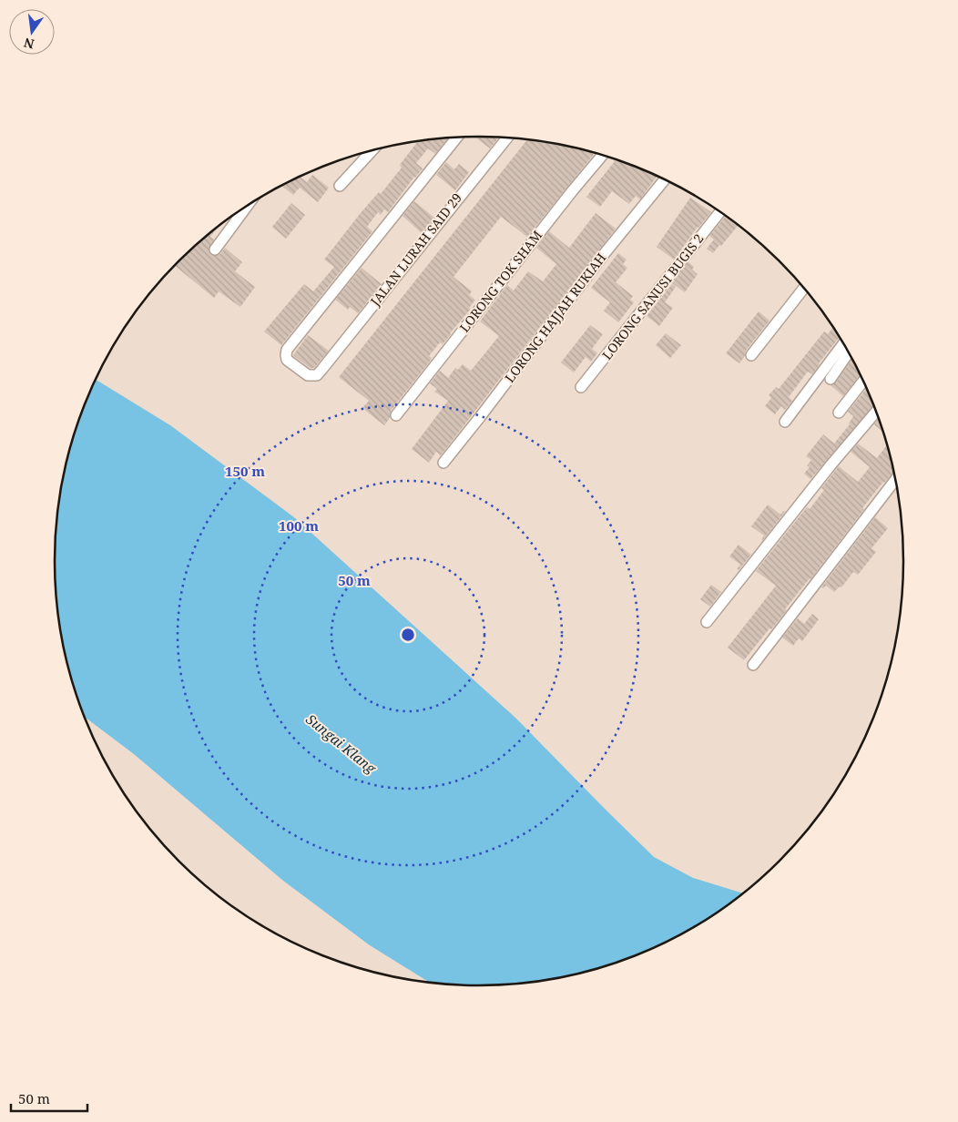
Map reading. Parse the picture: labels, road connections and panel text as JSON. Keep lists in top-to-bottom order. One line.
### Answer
{"streets":{"street":["JALAN LURAH SAID 29","LORONG TOK SHAM","LORONG SANUSI BUGIS 2","LORONG HAJJAH RUKIAH"]},"water":["Sungai Klang"],"scale_bar":"50 m","north":"bottom","rings":["150 m","100 m","50 m"]}
